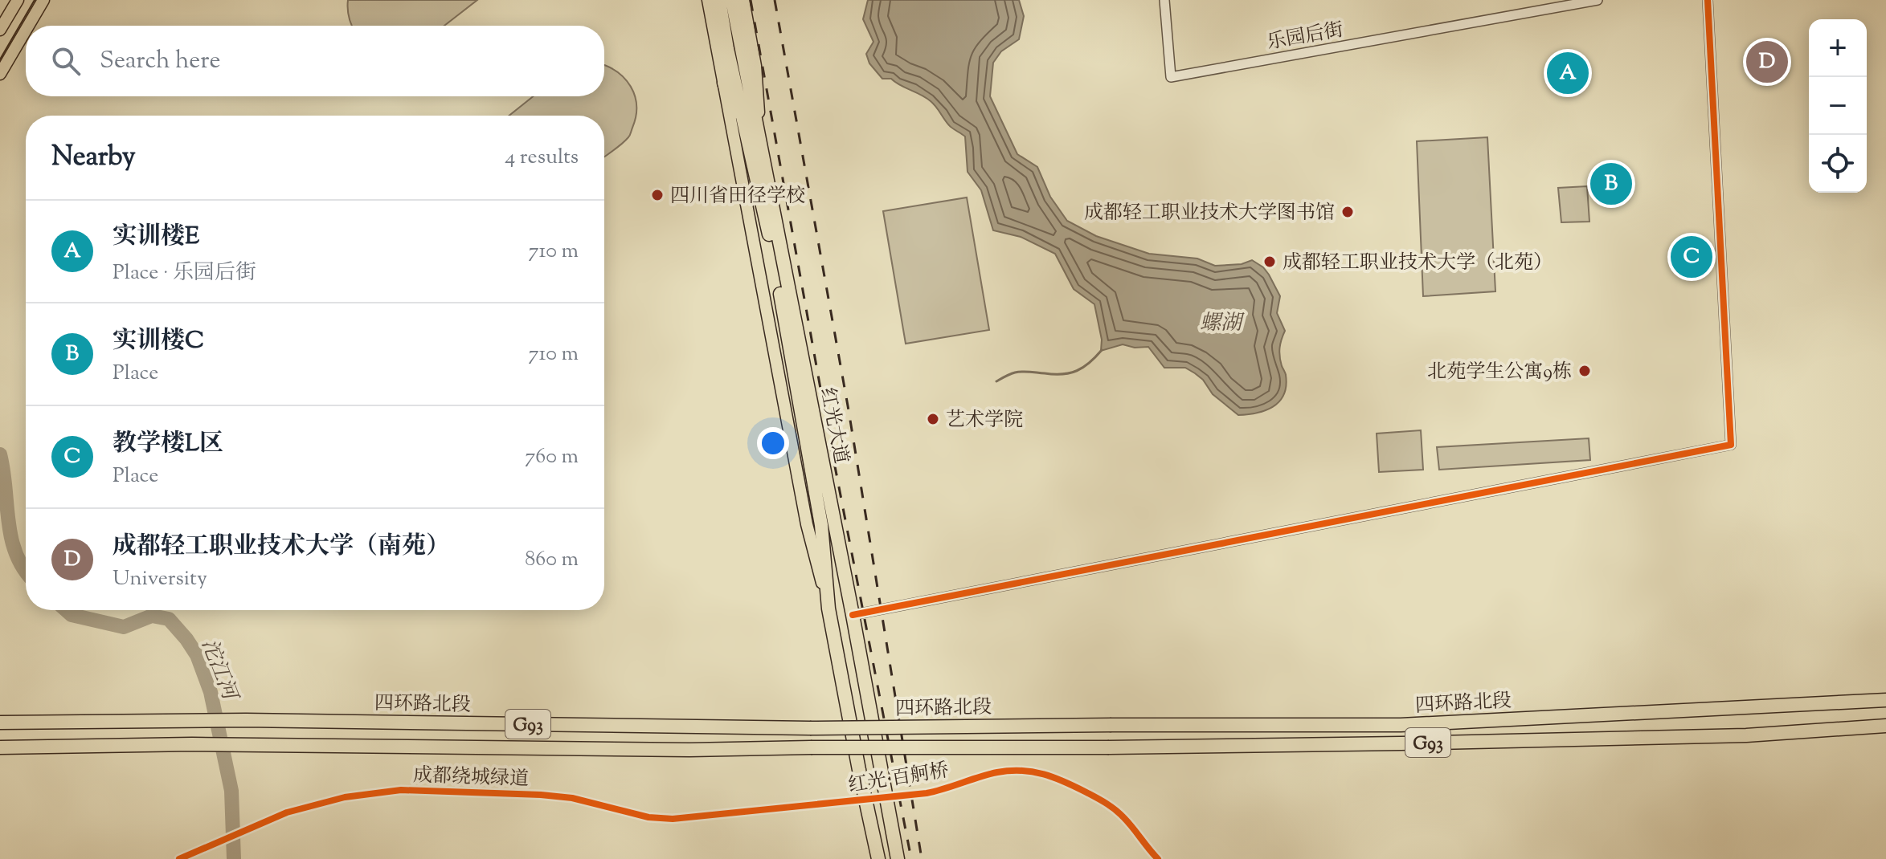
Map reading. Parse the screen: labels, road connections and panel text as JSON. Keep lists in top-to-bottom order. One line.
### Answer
{"streets":{"highway":["红光大道","四环路北段","G93"],"street":["乐园后街"],"cycle path":["成都绕城绿道"]},"water":["螺湖","沱江河"],"places":["四川省田径学校","成都轻工职业技术大学图书馆","成都轻工职业技术大学（北苑）","北苑学生公寓9栋","艺术学院"],"page":{"map_buttons":["+","−"],"search":"Search here","pins":["D","A","B","C"],"heading":["Nearby","4 results"],"list":[{"mark":"A","name":"实训楼E","note":"Place · 乐园后街","value":"710 m"},{"mark":"B","name":"实训楼C","note":"Place","value":"710 m"},{"mark":"C","name":"教学楼L区","note":"Place","value":"760 m"},{"mark":"D","name":"成都轻工职业技术大学（南苑）","note":"University","value":"860 m"}]}}
